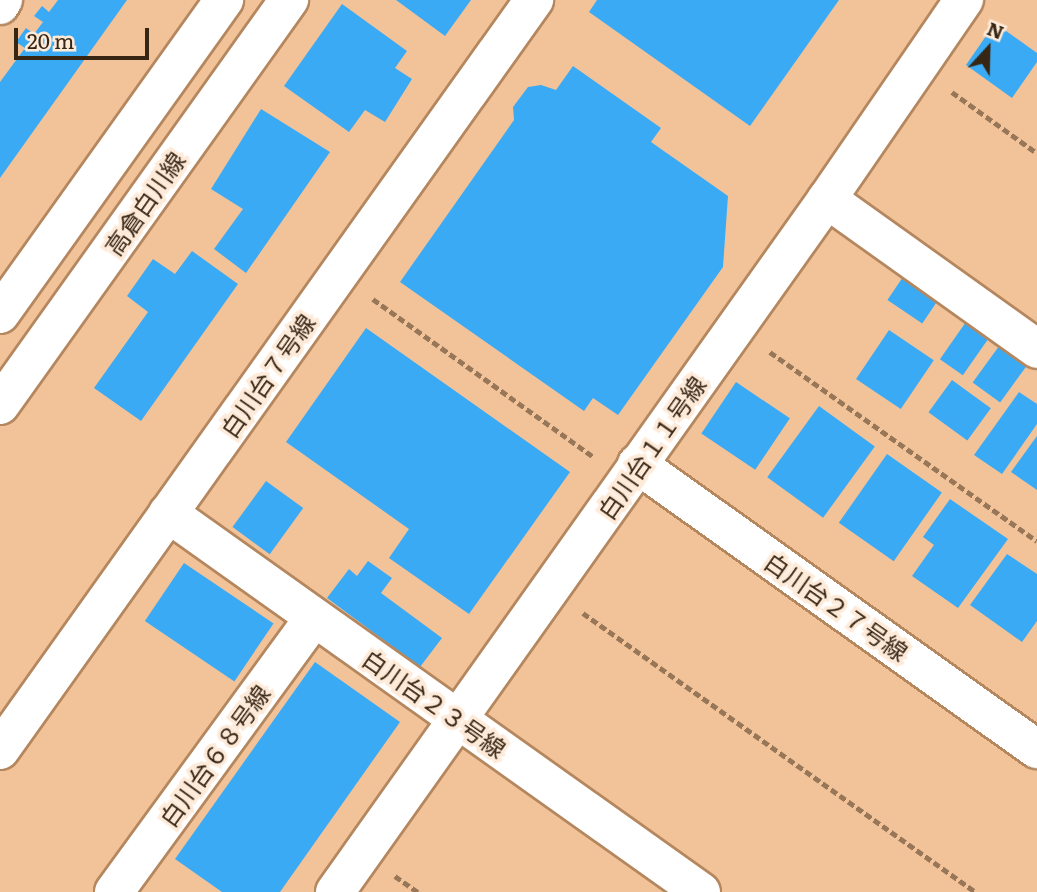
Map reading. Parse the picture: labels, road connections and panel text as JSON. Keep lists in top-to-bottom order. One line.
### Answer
{"streets":{"street":["高倉白川線","白川台７号線","白川台１１号線","白川台２７号線","白川台２３号線","白川台６８号線"]},"crossings":[["白川台７号線","白川台２３号線"],["白川台１１号線","白川台２７号線"],["白川台１１号線","白川台２３号線"],["白川台２３号線","白川台６８号線"]],"scale_bar":"20 m","north":"top"}
